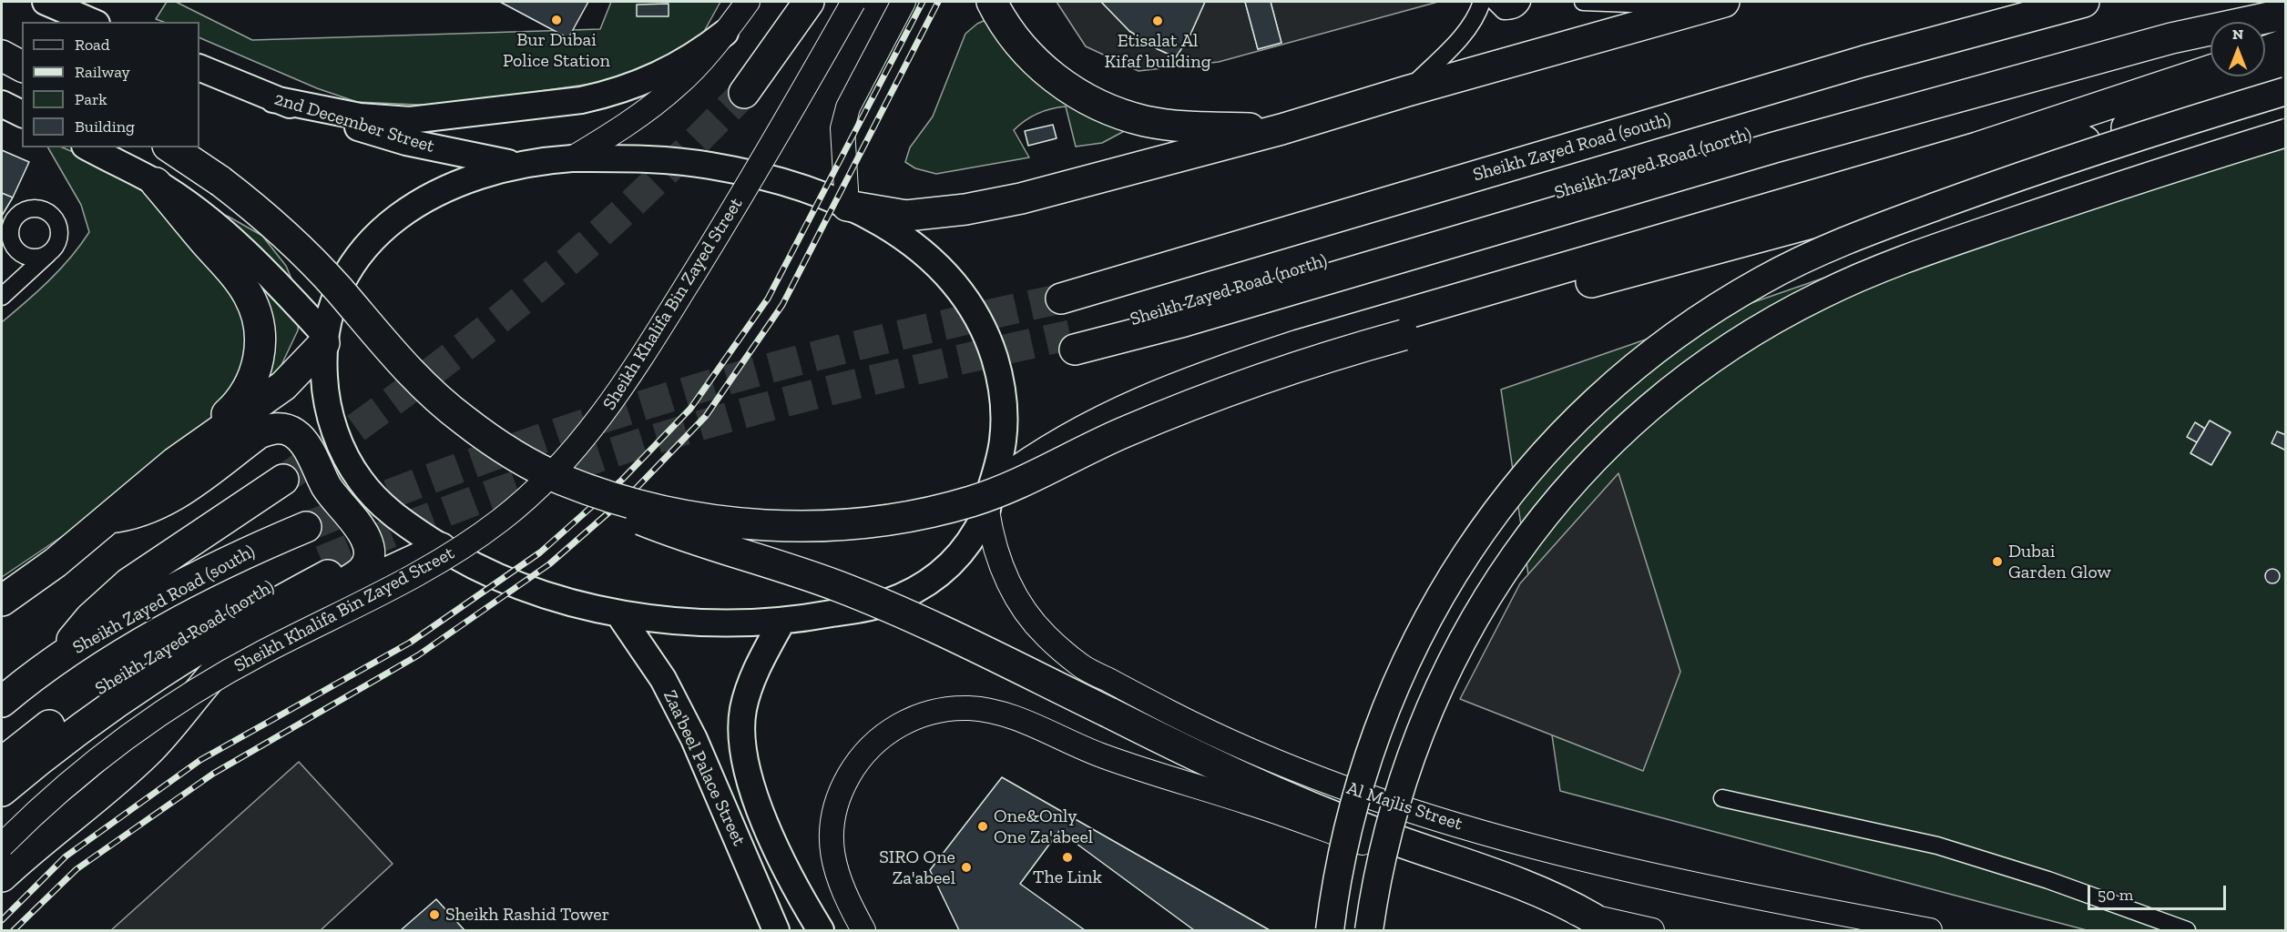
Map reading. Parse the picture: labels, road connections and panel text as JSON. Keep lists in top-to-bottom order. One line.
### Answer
{"streets":{"highway":["Sheikh Zayed Road (south)","Sheikh Zayed Road (north)"],"main road":["2nd December Street","Sheikh Khalifa Bin Zayed Street","Zaa'beel Palace Street","Al Majlis Street"]},"places":["Bur Dubai Police Station","Etisalat Al Kifaf building","Dubai Garden Glow","One&Only One Za'abeel","The Link","SIRO One Za'abeel","Sheikh Rashid Tower"],"legend":["Road","Railway","Park","Building"],"scale_bar":"50 m","north":"top"}
